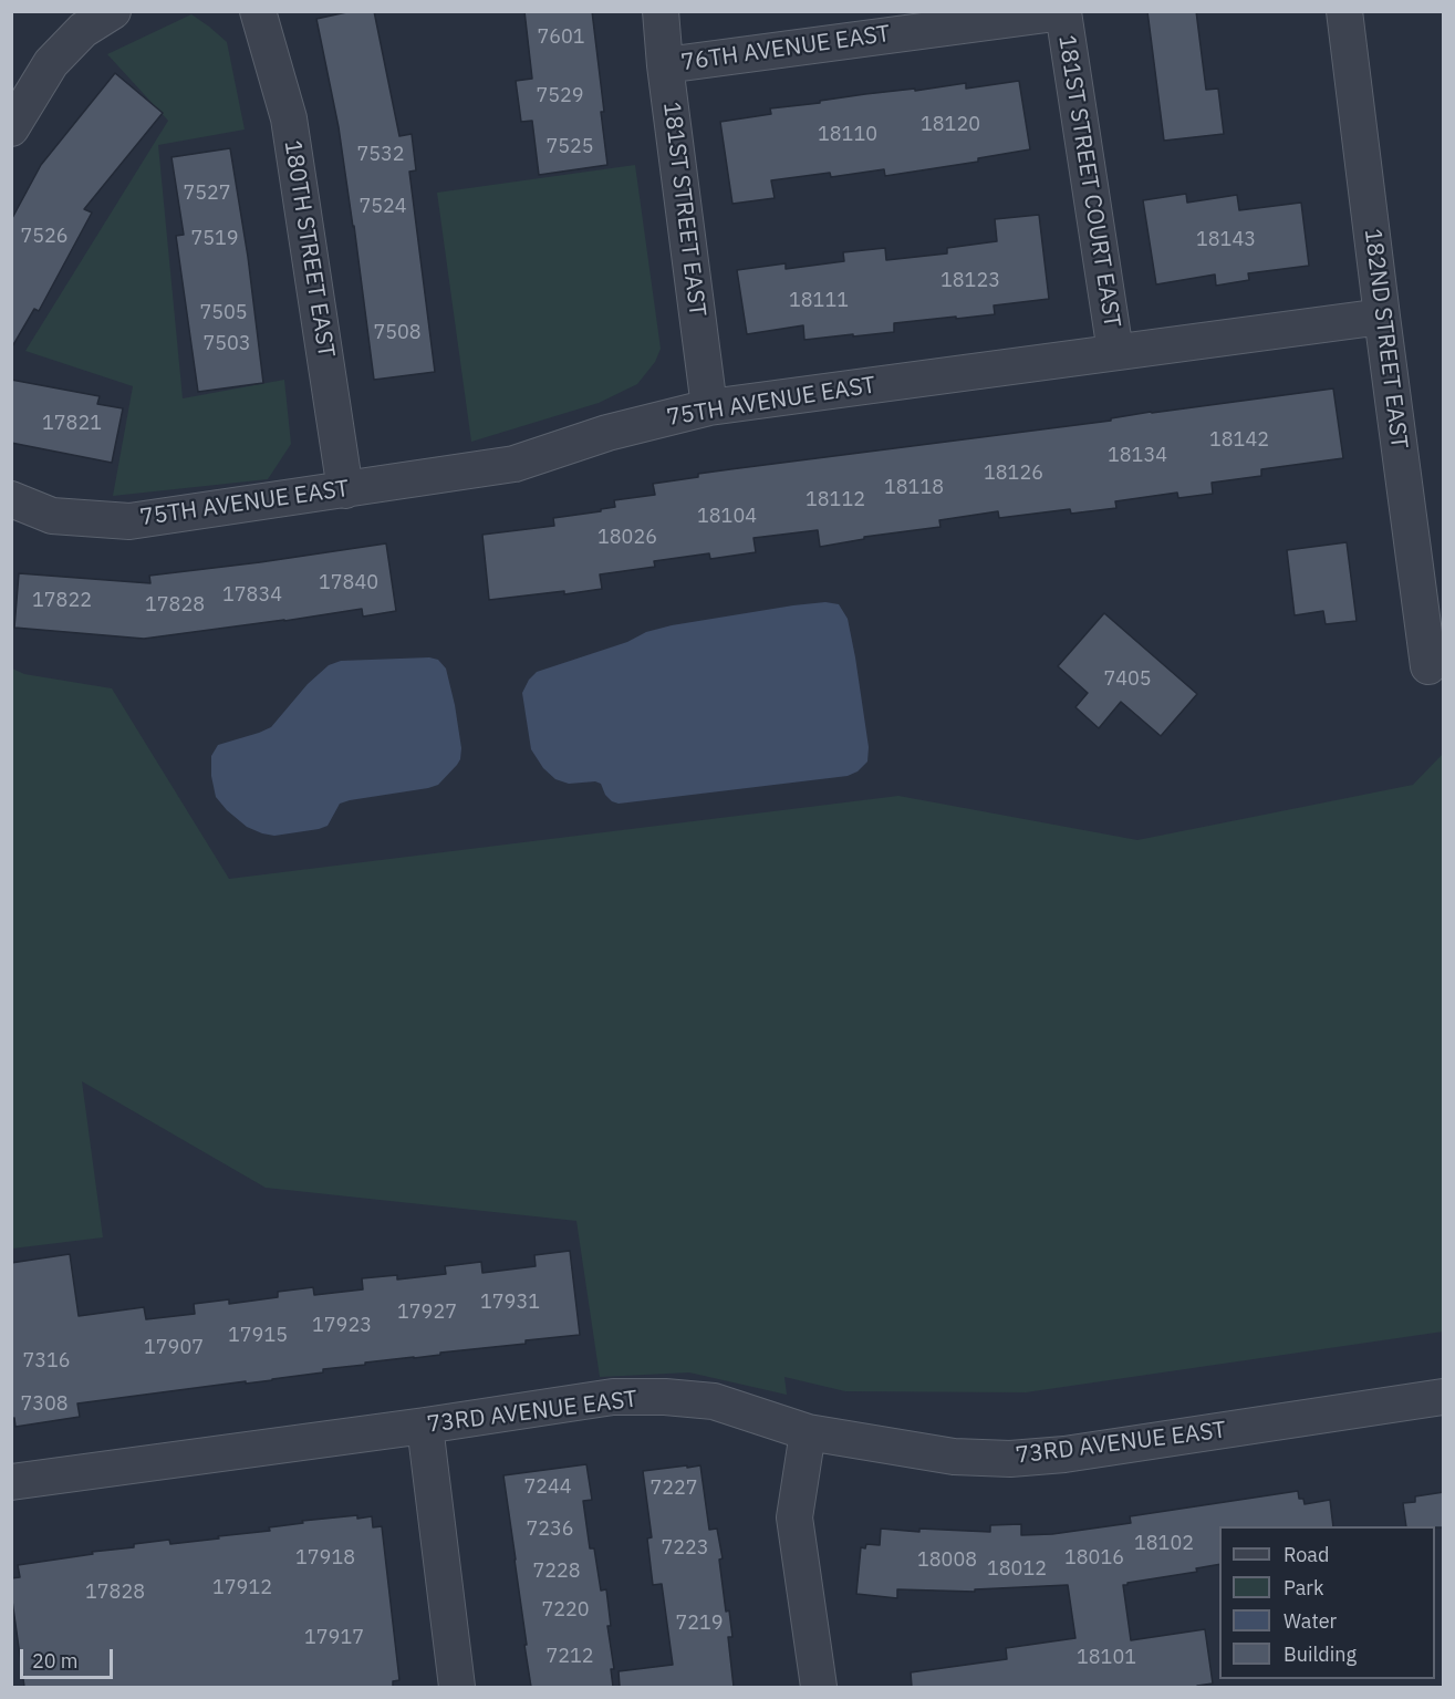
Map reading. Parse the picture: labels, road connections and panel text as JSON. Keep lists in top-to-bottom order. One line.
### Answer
{"streets":{"street":["76TH AVENUE EAST","181ST STREET COURT EAST","181ST STREET EAST","180TH STREET EAST","182ND STREET EAST","75TH AVENUE EAST","73RD AVENUE EAST"]},"crossings":[["76TH AVENUE EAST","181ST STREET COURT EAST"],["76TH AVENUE EAST","181ST STREET EAST"],["181ST STREET COURT EAST","75TH AVENUE EAST"],["181ST STREET EAST","75TH AVENUE EAST"],["180TH STREET EAST","75TH AVENUE EAST"],["182ND STREET EAST","75TH AVENUE EAST"]],"house_numbers":["7601","7529","18120","18110","7525","7532","7527","7524","7526","7519","18143","18123","18111","7505","7508","7503","17821","18142","18134","18126","18118","18112","18104","18026","17840","17834","17822","17828","7405","17931","17927","17923","17915","17907","7316","7308","7244","7227","7236","18102","7223","17918","18016","18008","18012","7228","17912","17828","7220","7219","17917","7212","18101"],"legend":["Road","Park","Water","Building"],"scale_bar":"20 m"}
